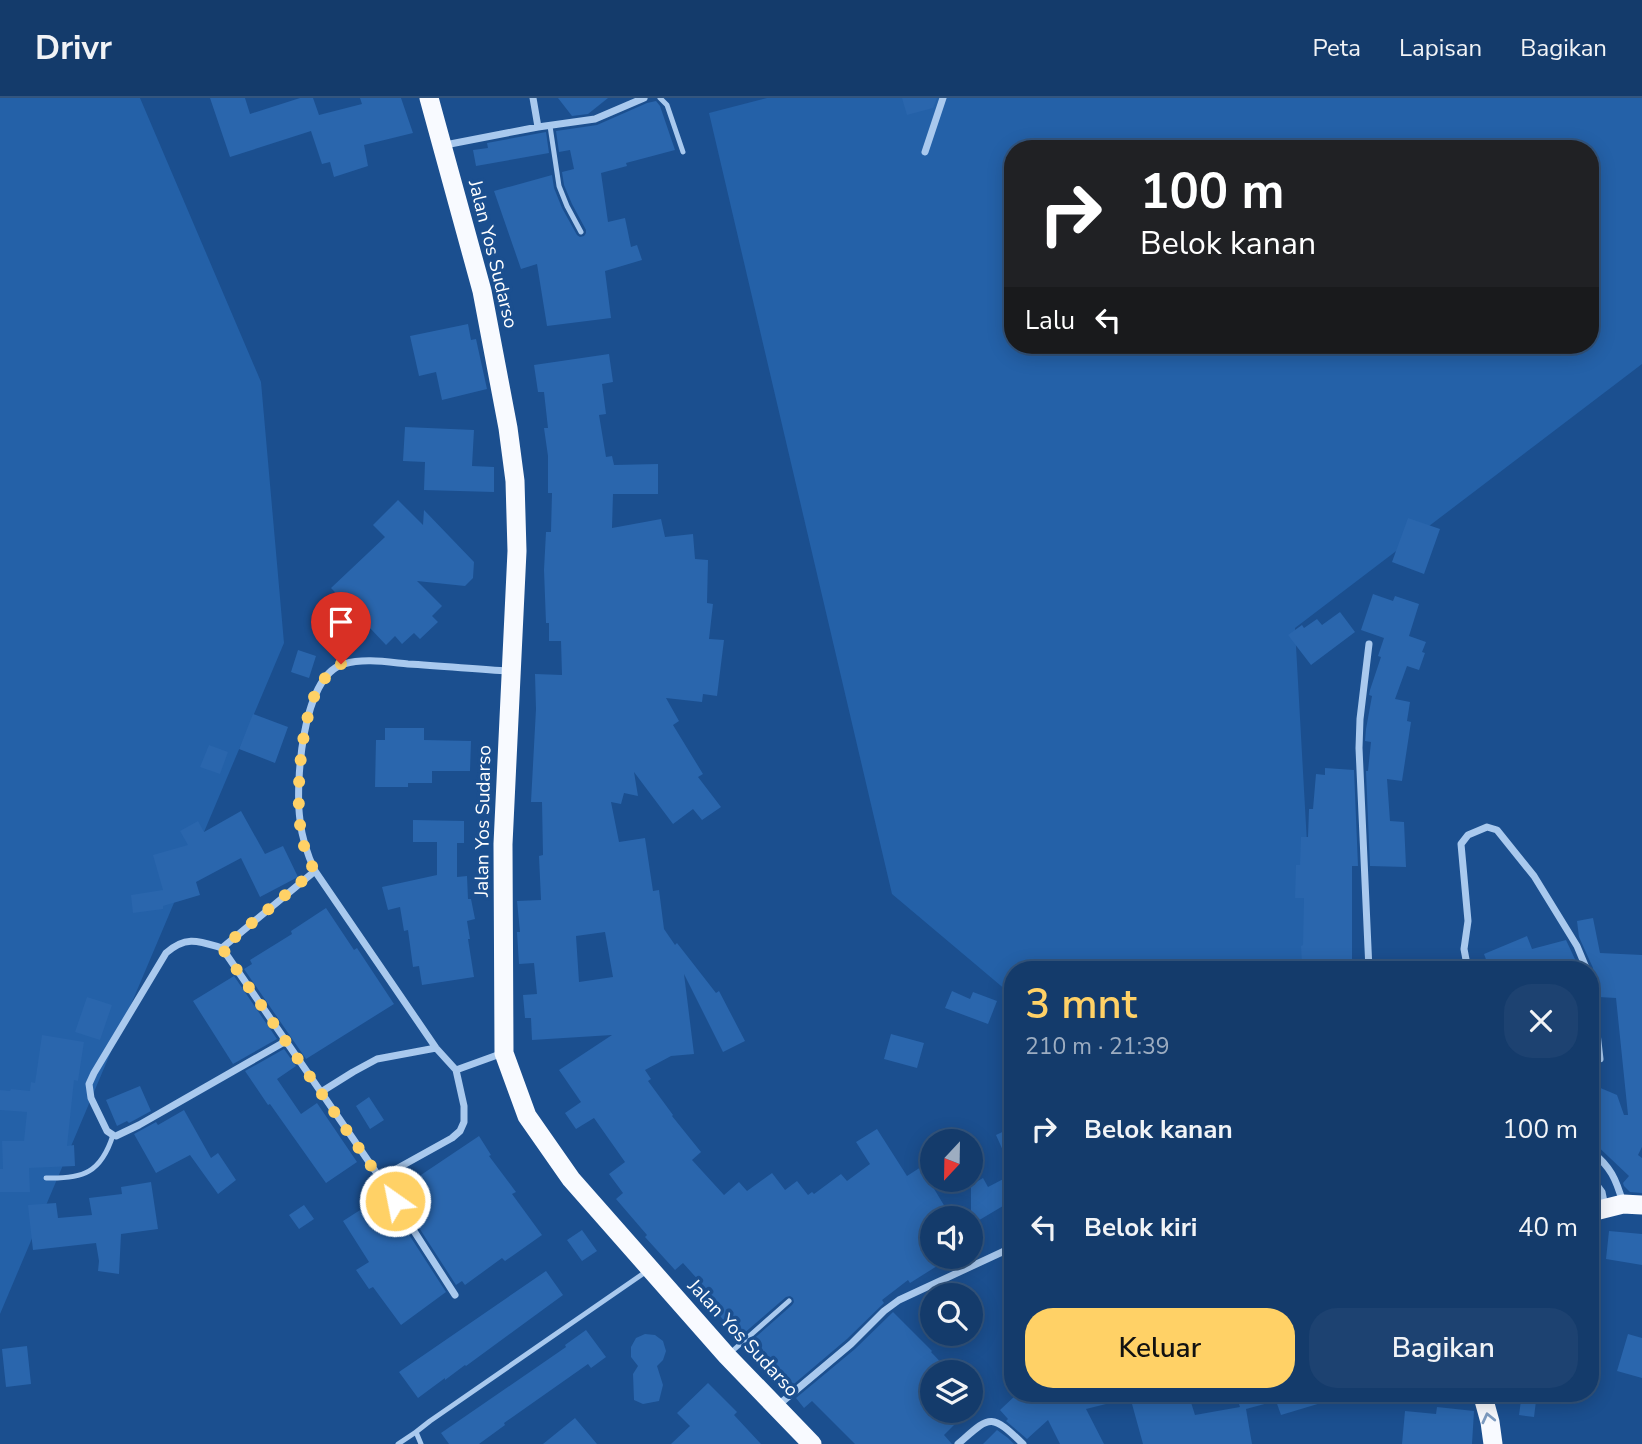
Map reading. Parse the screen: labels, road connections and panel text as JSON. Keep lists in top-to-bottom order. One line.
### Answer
{"streets":{"highway":["Jalan Yos Sudarso"]},"north":"bottom","page":{"header":"Drivr","nav":["Peta","Lapisan","Bagikan"],"turn":["100 m","Belok kanan"],"then":"Lalu","heading":["3 mnt","210 m · 21:39"],"list":[{"name":"Belok kanan","value":"100 m"},{"name":"Belok kiri","value":"40 m"}],"buttons":["Keluar","Bagikan"]}}
